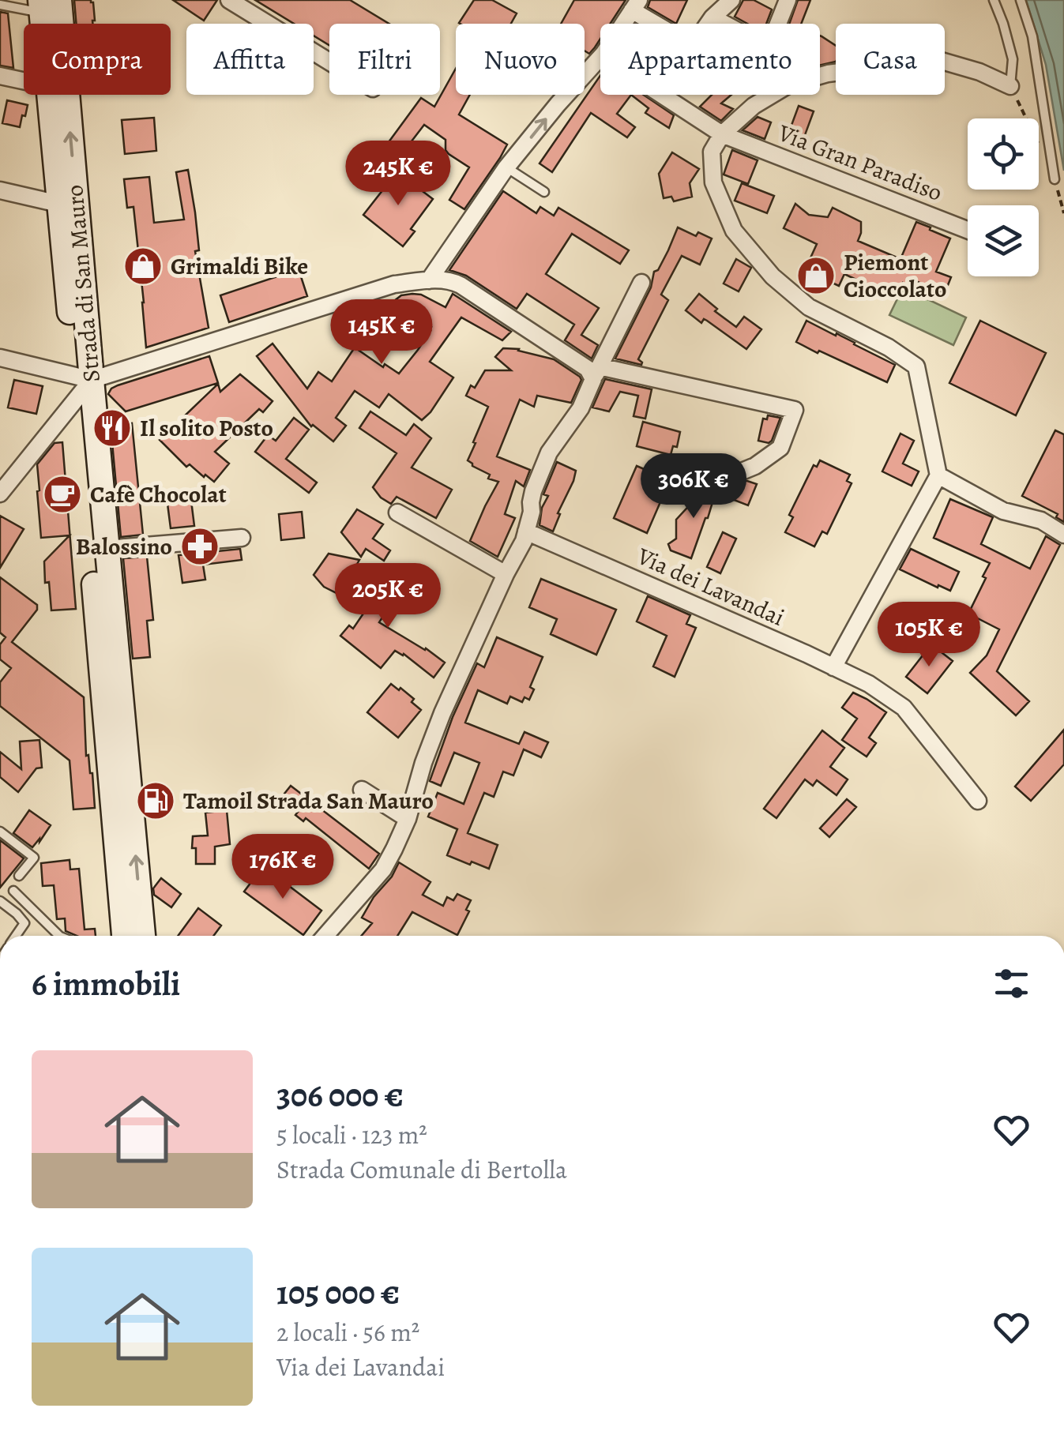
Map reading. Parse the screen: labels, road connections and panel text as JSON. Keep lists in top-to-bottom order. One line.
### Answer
{"streets":{"main road":["Strada di San Mauro"],"street":["Via Gran Paradiso","Via dei Lavandai"]},"places":{"shop":["Grimaldi Bike","Piemont Cioccolato"],"restaurant":["Il solito Posto"],"cafe":["Cafè Chocolat"],"pharmacy":["Balossino"],"fuel station":["Tamoil Strada San Mauro"]},"page":{"chip":["Compra","Affitta","Filtri","Nuovo","Appartamento","Casa"],"price":["245K €","145K €","306K €","205K €","105K €","176K €"],"heading":"6 immobili","list":[{"name":"306 000 €","note":"5 locali · 123 m² · Strada Comunale di Bertolla"},{"name":"105 000 €","note":"2 locali · 56 m² · Via dei Lavandai"}]}}
